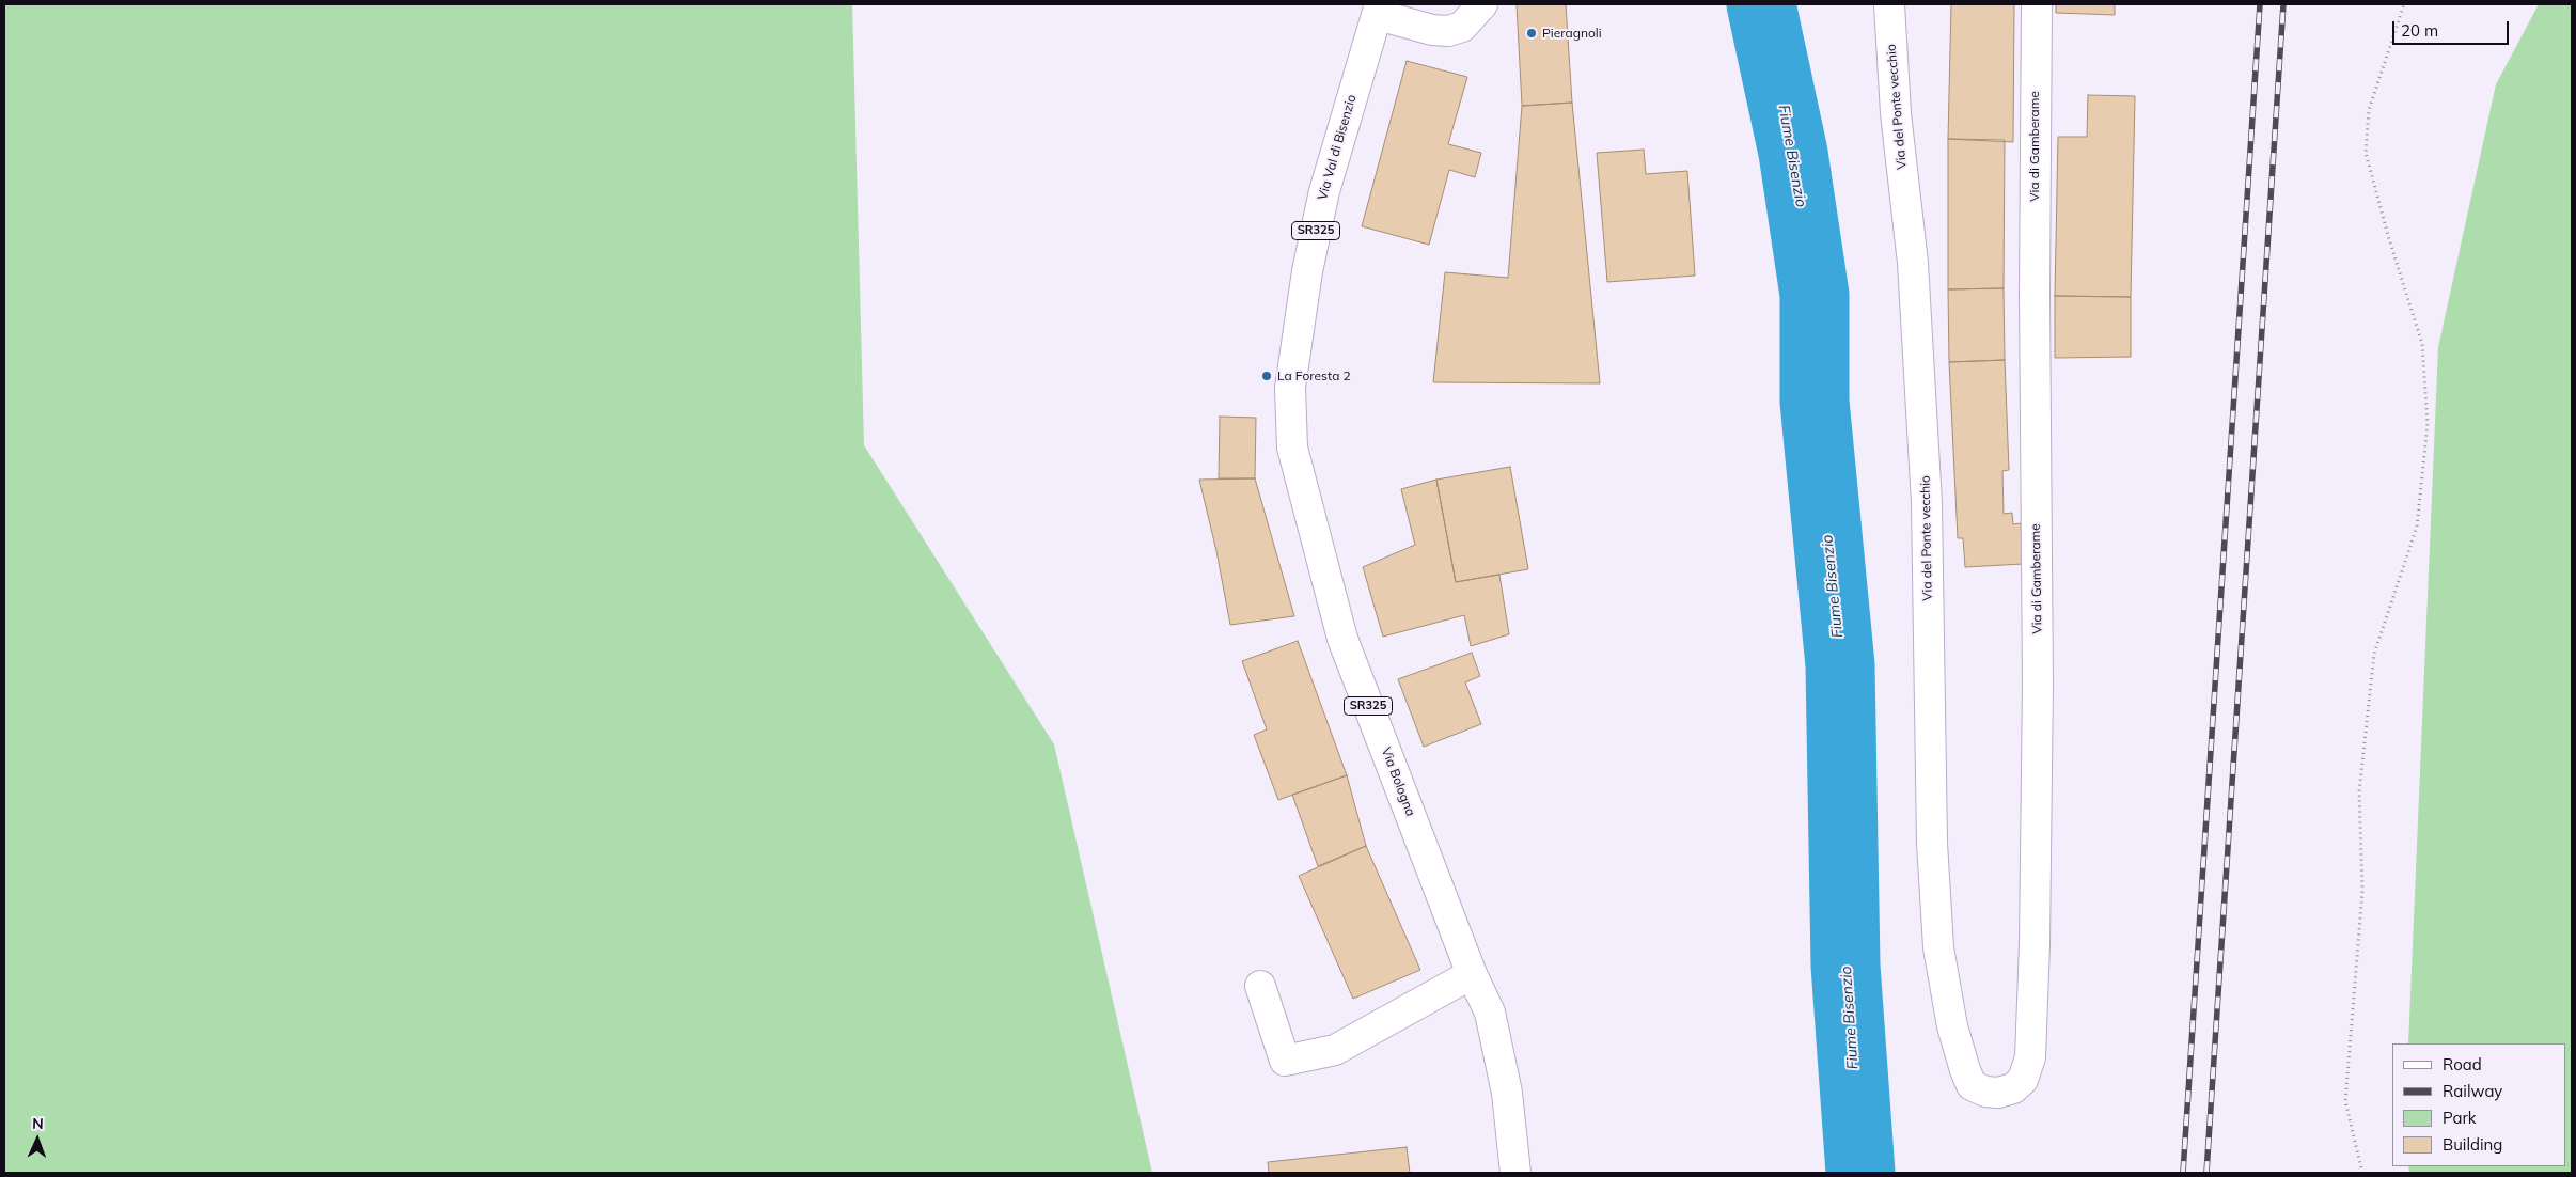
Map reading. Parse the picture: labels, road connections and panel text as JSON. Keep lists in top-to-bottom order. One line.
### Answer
{"streets":{"street":["Via del Ponte vecchio","Via di Gamberame","Via Val di Bisenzio","SR325","Via Bologna"]},"crossings":[["Via del Ponte vecchio","Via di Gamberame"],["Via Val di Bisenzio","Via Bologna"]],"water":["Fiume Bisenzio"],"places":["Pieragnoli","La Foresta 2"],"legend":["Road","Railway","Park","Building"],"scale_bar":"20 m","north":"top"}
